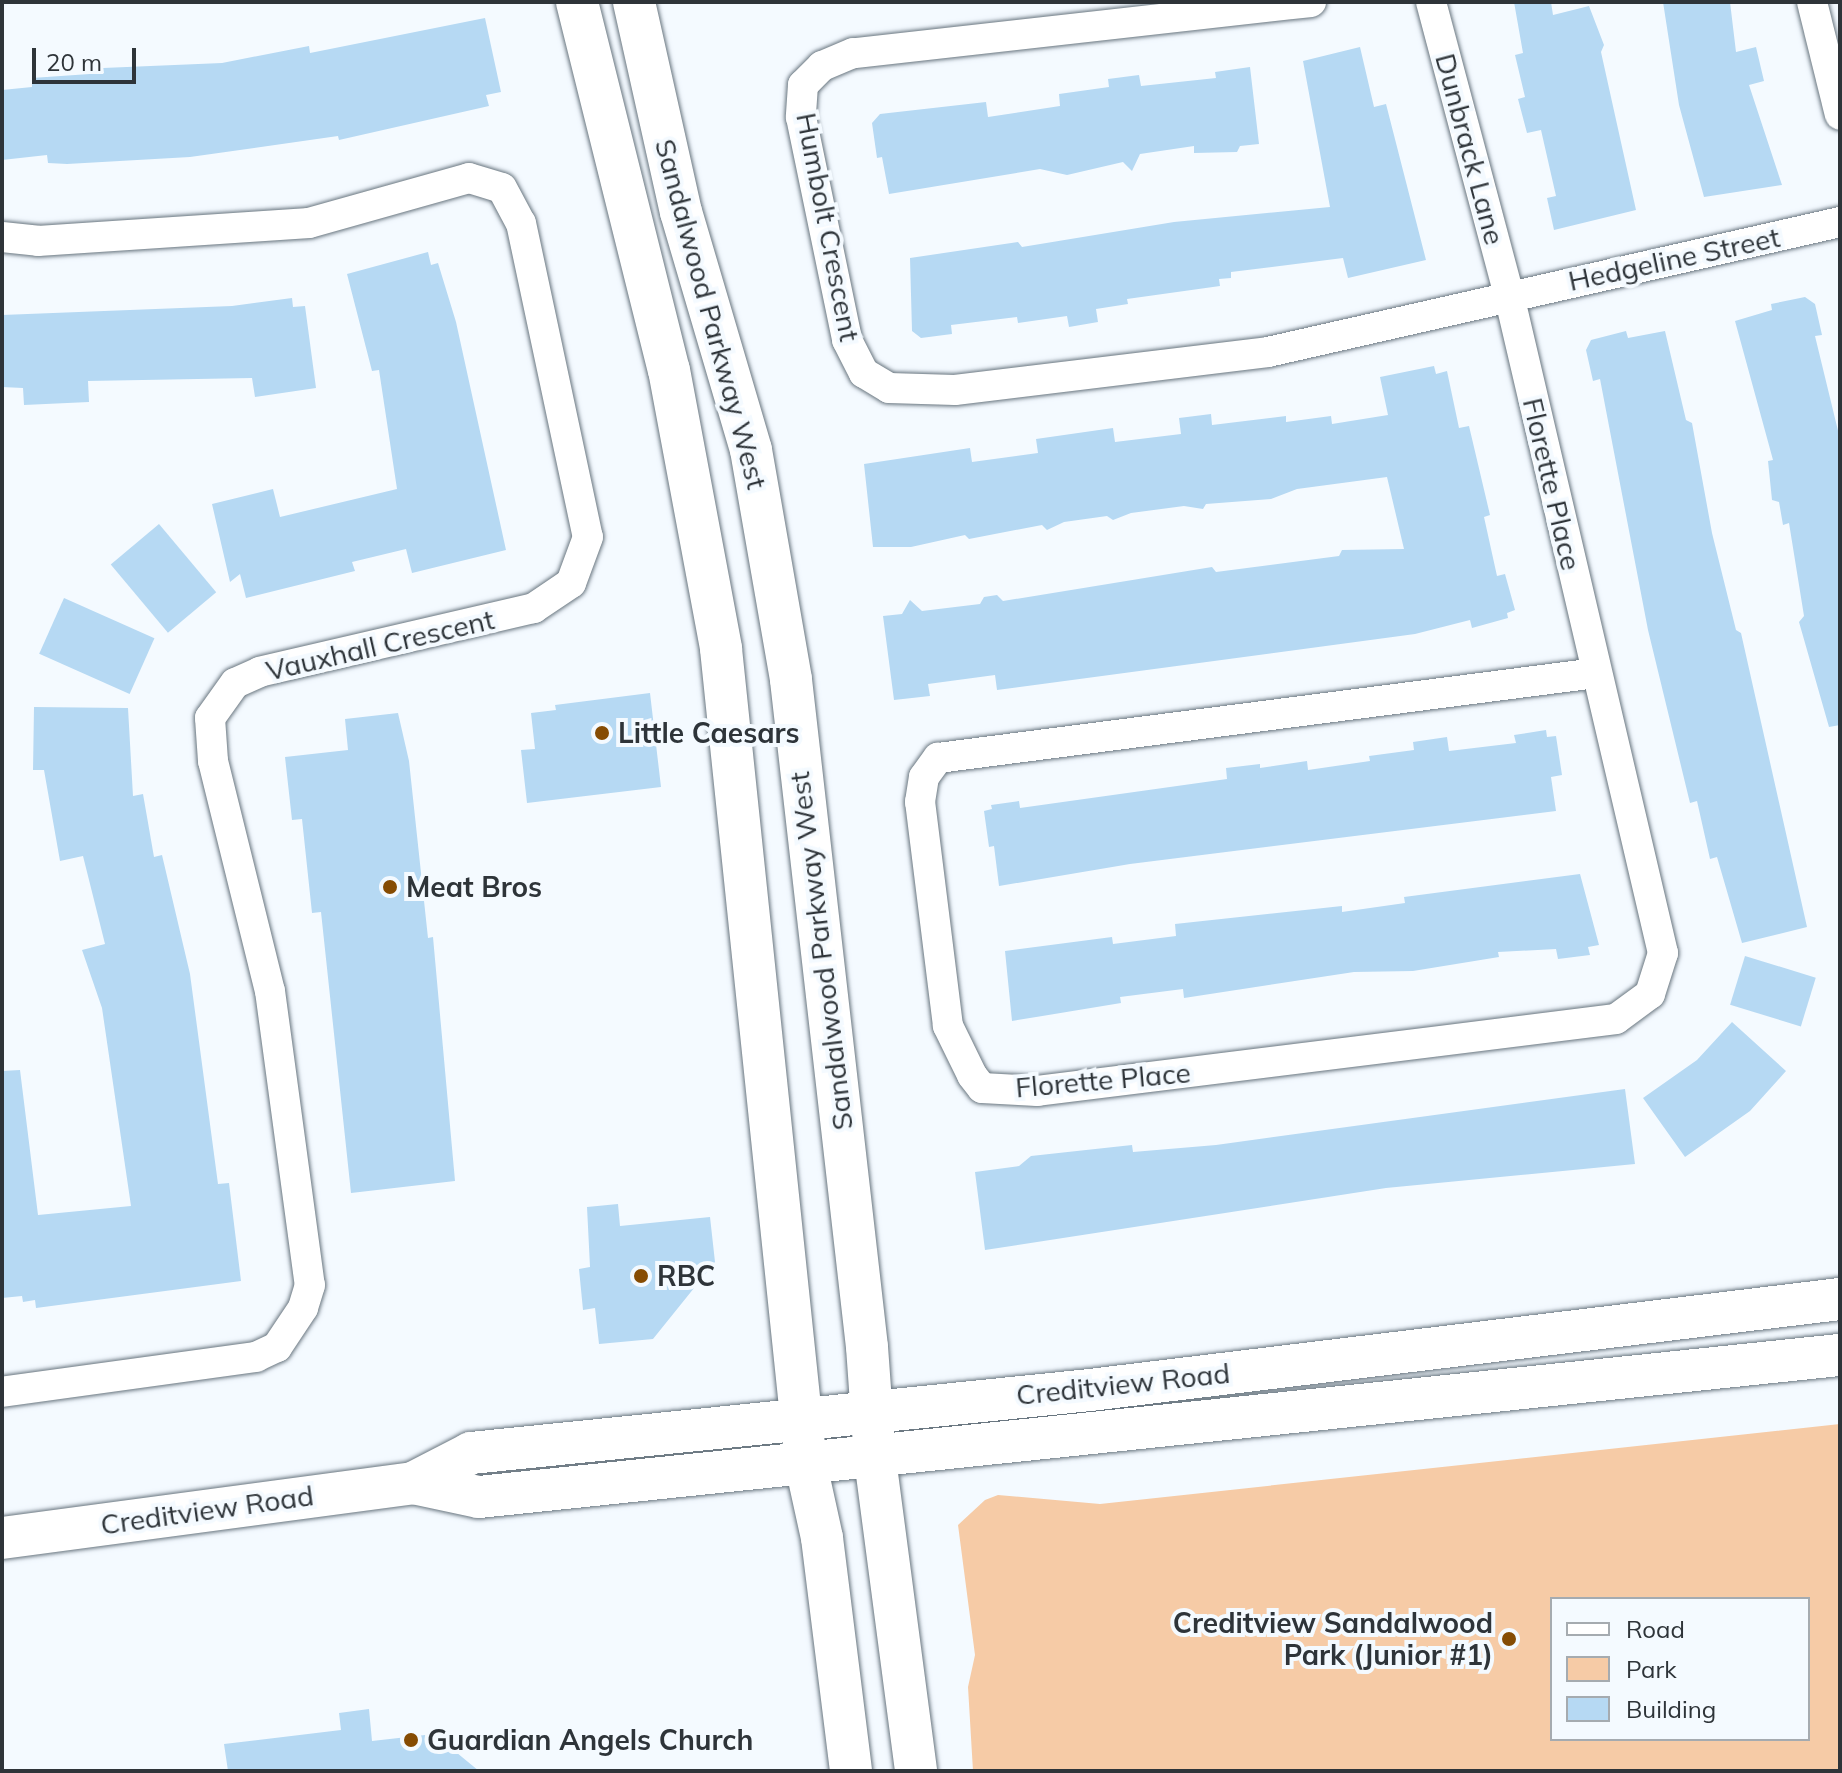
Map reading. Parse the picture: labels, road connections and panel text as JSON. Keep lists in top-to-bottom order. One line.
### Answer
{"streets":{"main road":["Sandalwood Parkway West","Creditview Road"],"street":["Dunbrack Lane","Humbolt Crescent","Hedgeline Street","Florette Place","Vauxhall Crescent"]},"crossings":[["Dunbrack Lane","Humbolt Crescent"],["Dunbrack Lane","Hedgeline Street"],["Dunbrack Lane","Florette Place"],["Humbolt Crescent","Hedgeline Street"],["Humbolt Crescent","Florette Place"],["Hedgeline Street","Florette Place"],["Sandalwood Parkway West","Creditview Road"]],"places":["Little Caesars","Meat Bros","RBC","Creditview Sandalwood Park (Junior #1)","Guardian Angels Church"],"legend":["Road","Park","Building"],"scale_bar":"20 m"}
